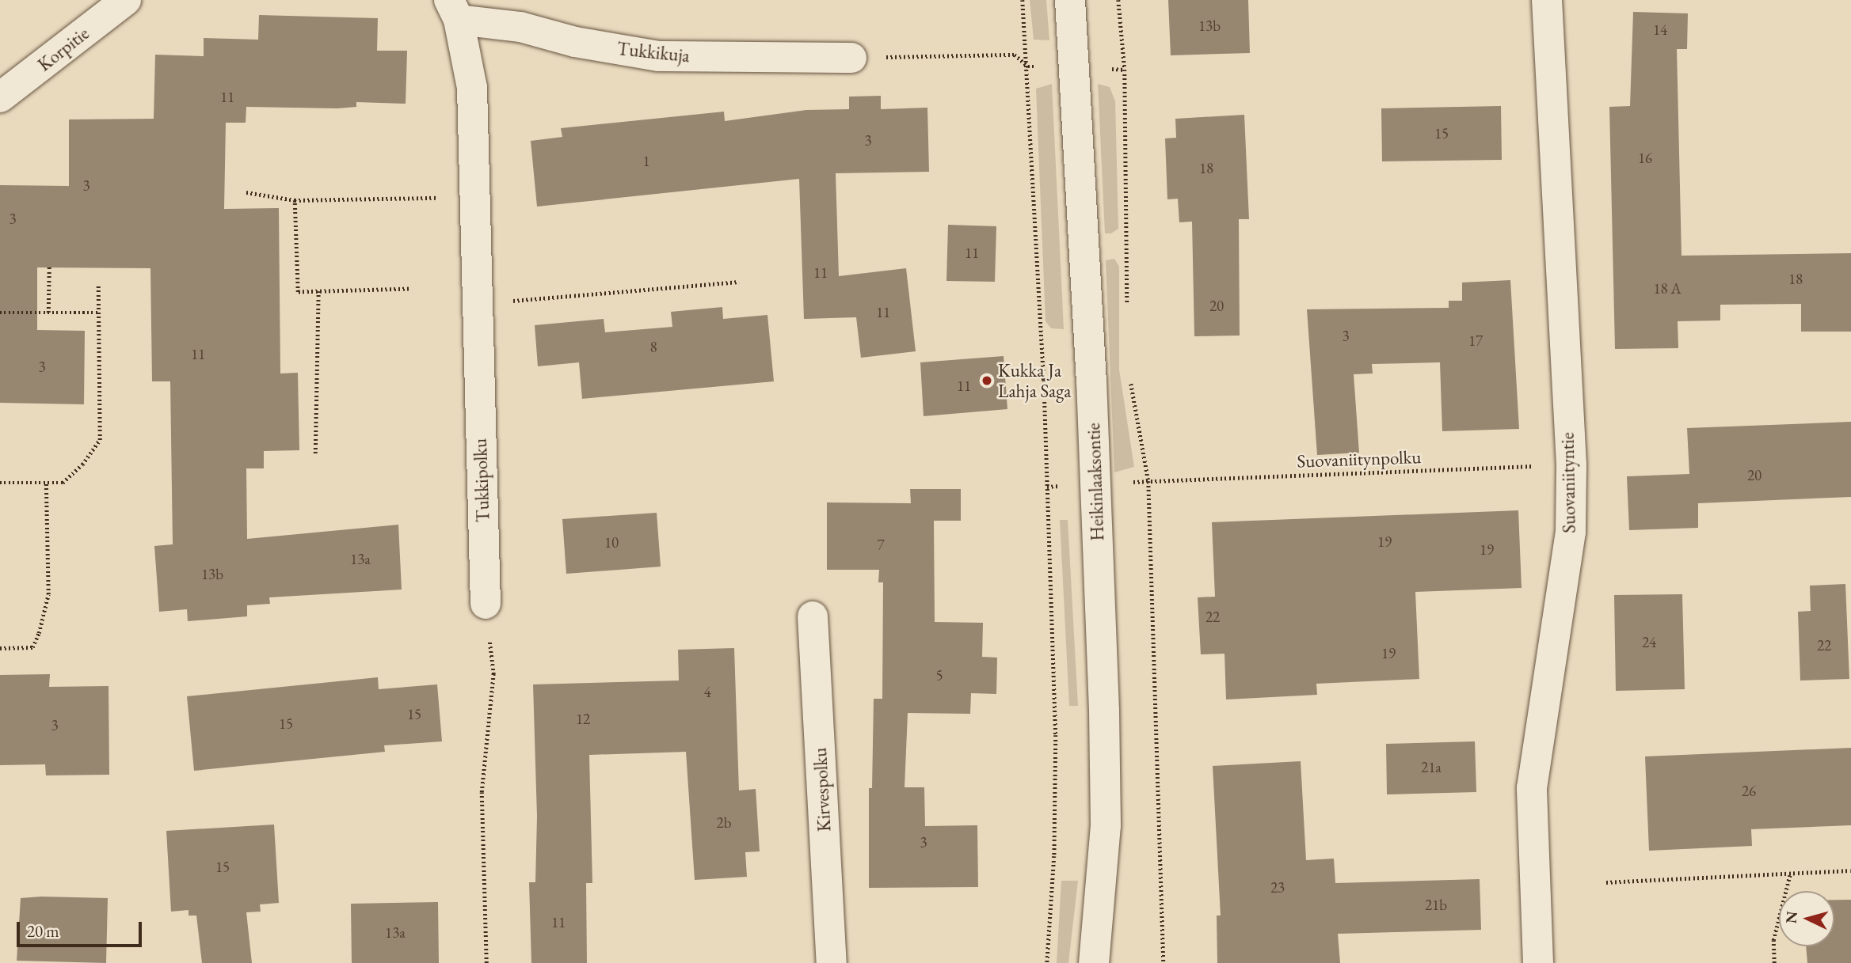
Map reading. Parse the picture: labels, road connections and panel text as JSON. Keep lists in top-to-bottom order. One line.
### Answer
{"streets":{"street":["Korpitie","Tukkikuja","Tukkipolku","Heikinlaaksontie","Suovaniityntie","Kirvespolku"],"path":["Suovaniitynpolku"]},"crossings":[["Tukkikuja","Tukkipolku"],["Suovaniitynpolku","Suovaniityntie"]],"places":["Kukka Ja Lahja Saga"],"house_numbers":["13b","14","11","15","3","16","1","18","3","3","11","11","18","18 A","20","11","3","17","8","11","3","11","20","19","10","7","19","13a","13b","22","24","22","19","5","4","15","12","15","3","21a","26","2b","3","15","23","21b","11","13a"],"scale_bar":"20 m","north":"left"}
